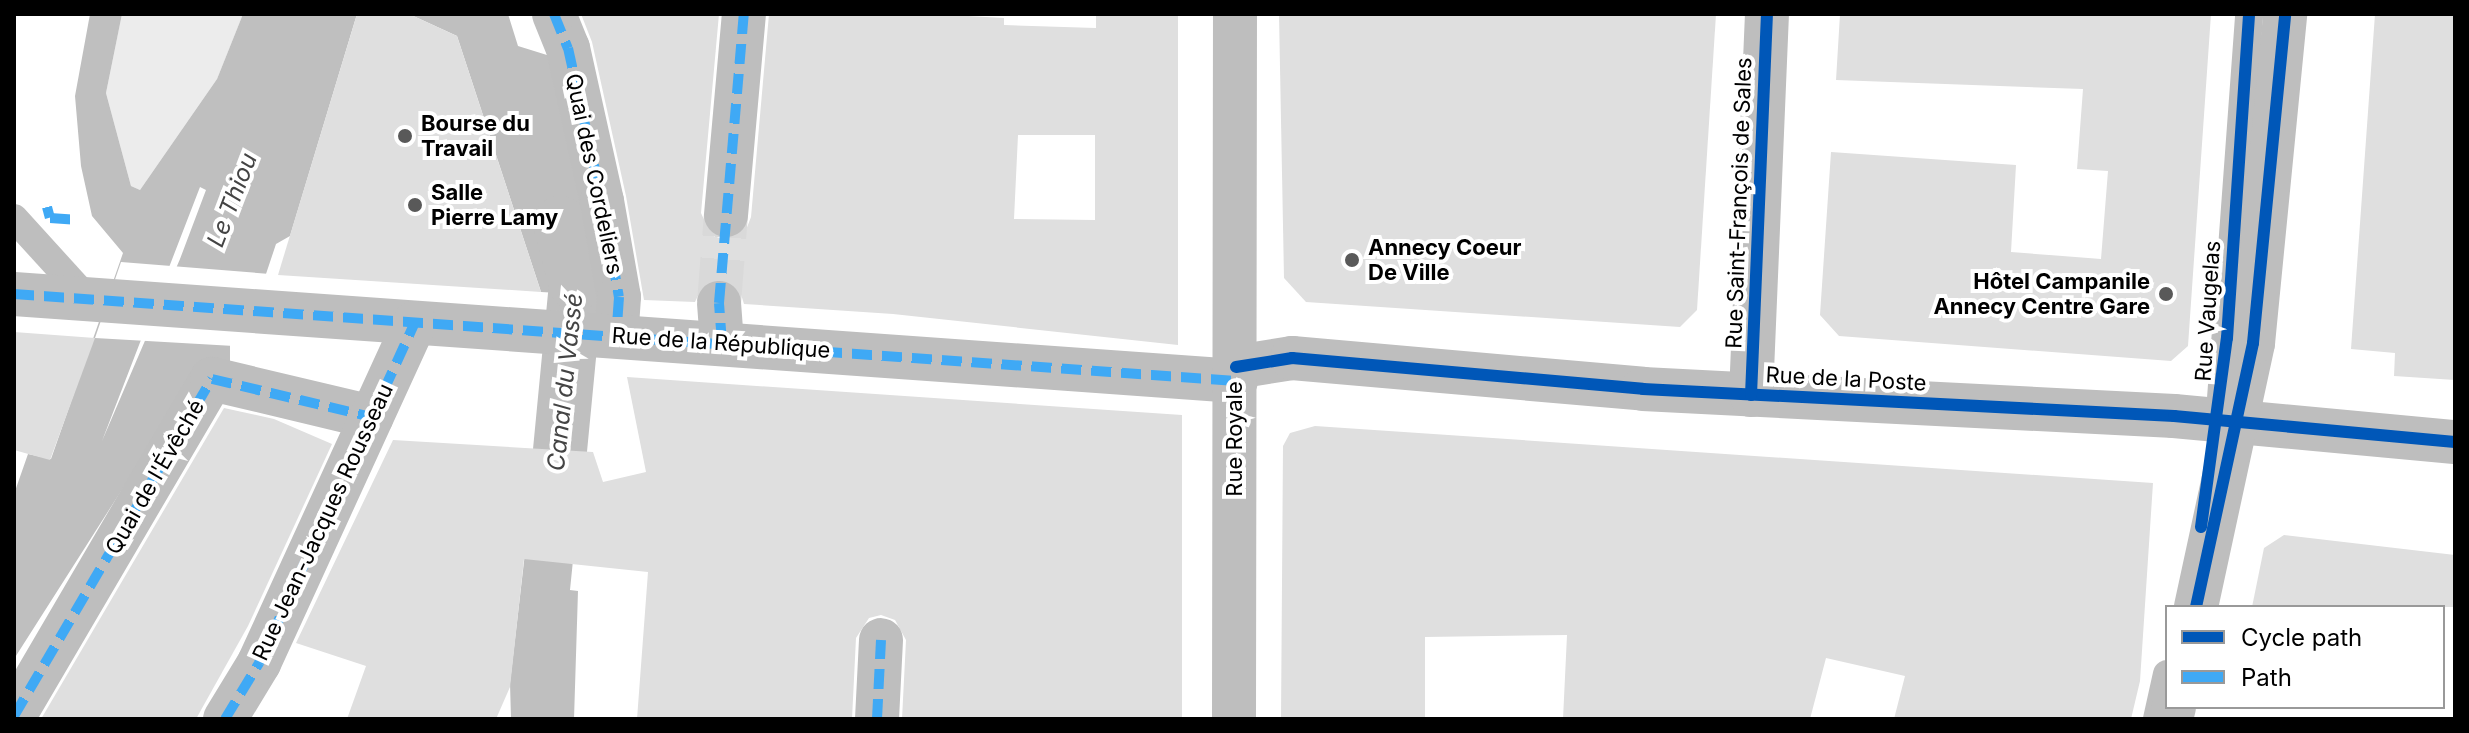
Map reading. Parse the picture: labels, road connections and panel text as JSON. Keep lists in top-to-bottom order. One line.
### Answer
{"streets":{"street":["Quai des Cordeliers","Rue Saint-François de Sales","Rue Vaugelas","Rue de la République","Rue de la Poste","Rue Royale","Quai de l'Évêché","Rue Jean-Jacques Rousseau"]},"crossings":[["Quai des Cordeliers","Rue de la République"],["Rue Saint-François de Sales","Rue de la Poste"],["Rue Vaugelas","Rue de la Poste"],["Rue de la République","Rue de la Poste"],["Rue de la République","Rue Royale"],["Rue de la République","Rue Jean-Jacques Rousseau"],["Rue de la Poste","Rue Royale"],["Quai de l'Évêché","Rue Jean-Jacques Rousseau"]],"water":["Le Thiou","Canal du Vassé"],"places":["Bourse du Travail","Salle Pierre Lamy","Annecy Coeur De Ville","Hôtel Campanile Annecy Centre Gare"],"legend":["Cycle path","Path"]}
